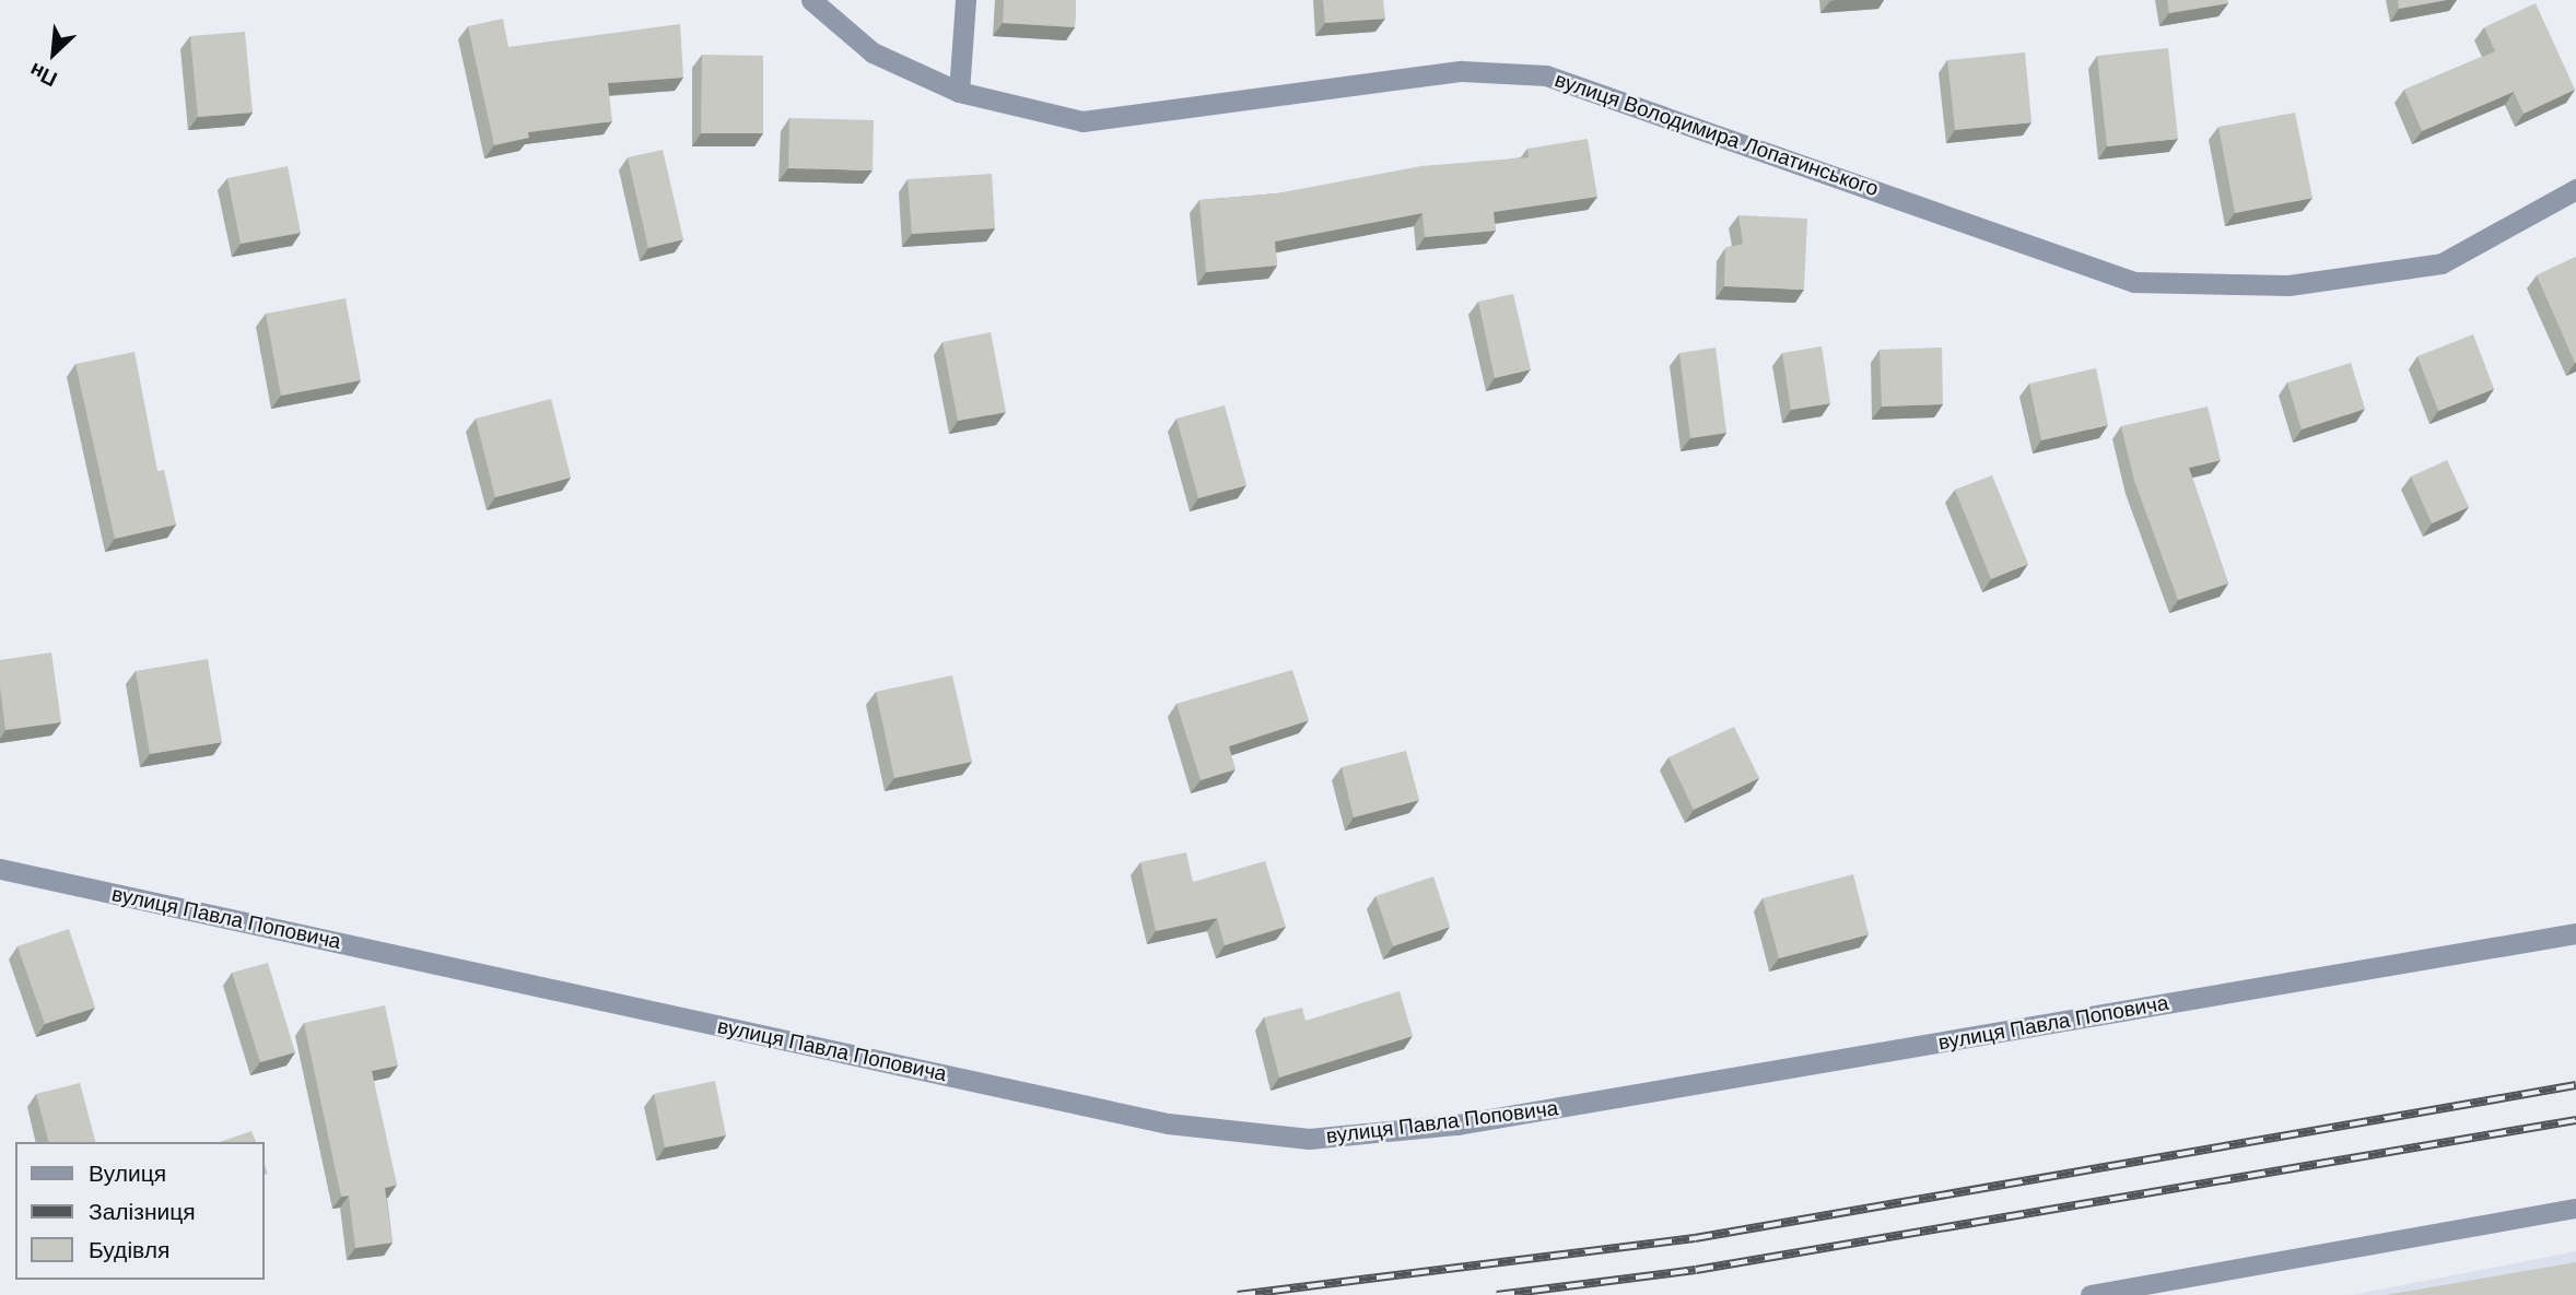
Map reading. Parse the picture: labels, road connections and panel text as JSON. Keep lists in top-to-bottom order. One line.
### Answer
{"streets":{"street":["вулиця Володимира Лопатинського","вулиця Павла Поповича"]},"legend":["Вулиця","Залізниця","Будівля"],"north":"bottom left"}
